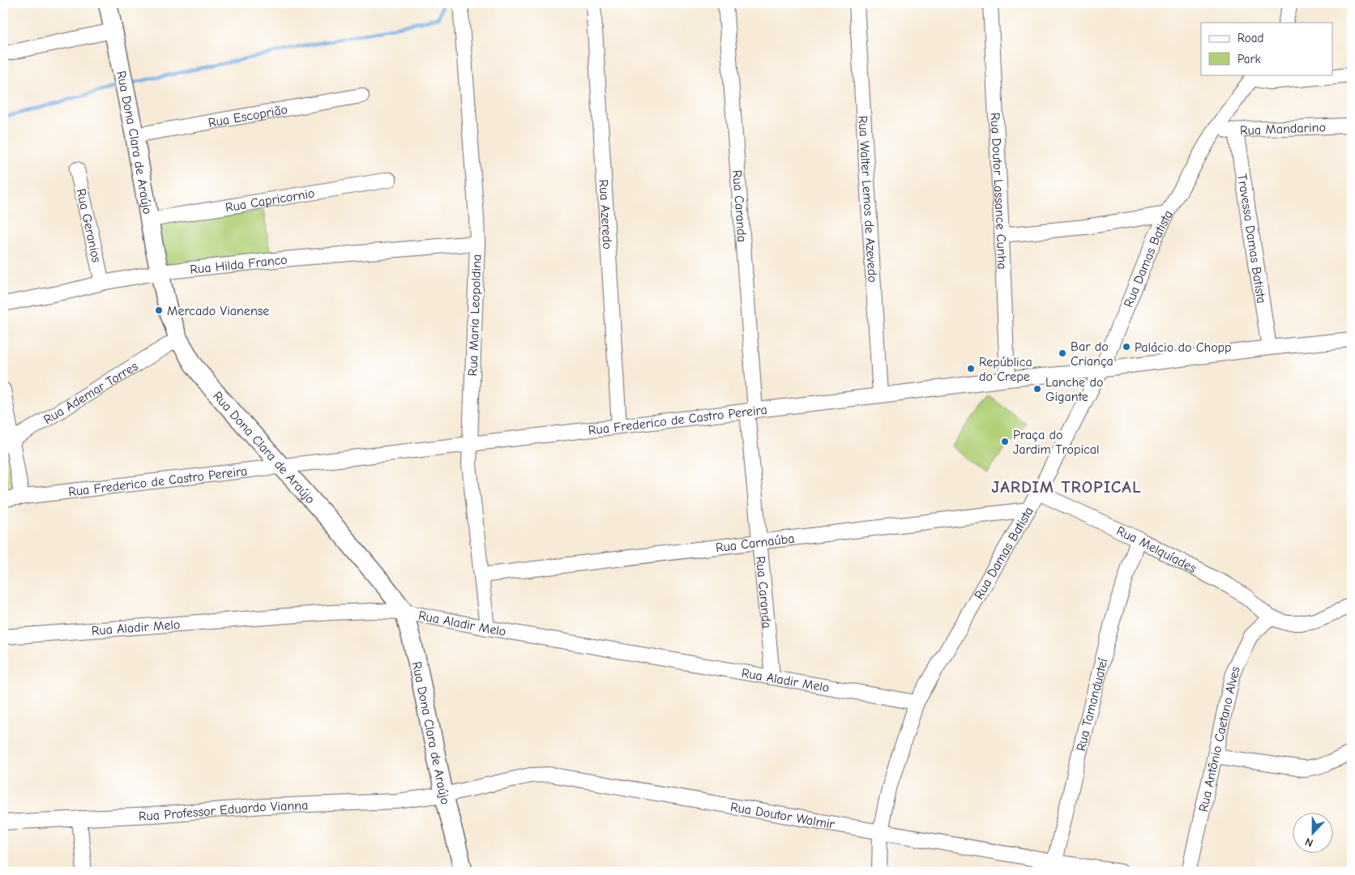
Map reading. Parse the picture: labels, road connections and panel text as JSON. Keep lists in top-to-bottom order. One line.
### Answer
{"streets":{"main road":["Rua Dona Clara de Araújo"],"street":["Rua Escoprião","Rua Mandarino","Rua Doutor Lassance Cunha","Rua Walter Lemos de Azevedo","Rua Capricornio","Rua Caranda","Rua Azeredo","Rua Geranios","Travessa Damas Batista","Rua Damas Batista","Rua Hilda Franco","Rua Maria Leopoldina","Rua Ademar Torres","Rua Frederico de Castro Pereira","Rua Carnaúba","Rua Melquíades","Rua Aladir Melo","Rua Tamanduateí","Rua Antônio Caetano Alves","Rua Professor Eduardo Vianna","Rua Doutor Walmir"]},"crossings":[["Rua Escoprião","Rua Dona Clara de Araújo"],["Rua Mandarino","Travessa Damas Batista"],["Rua Mandarino","Rua Damas Batista"],["Rua Dona Clara de Araújo","Rua Capricornio"],["Rua Dona Clara de Araújo","Rua Hilda Franco"],["Rua Dona Clara de Araújo","Rua Ademar Torres"],["Rua Dona Clara de Araújo","Rua Frederico de Castro Pereira"],["Rua Dona Clara de Araújo","Rua Aladir Melo"],["Rua Dona Clara de Araújo","Rua Professor Eduardo Vianna"],["Rua Dona Clara de Araújo","Rua Doutor Walmir"],["Rua Doutor Lassance Cunha","Rua Frederico de Castro Pereira"],["Rua Walter Lemos de Azevedo","Rua Frederico de Castro Pereira"],["Rua Caranda","Rua Frederico de Castro Pereira"],["Rua Caranda","Rua Carnaúba"],["Rua Caranda","Rua Aladir Melo"],["Rua Azeredo","Rua Frederico de Castro Pereira"],["Rua Geranios","Rua Hilda Franco"],["Travessa Damas Batista","Rua Frederico de Castro Pereira"],["Rua Damas Batista","Rua Frederico de Castro Pereira"],["Rua Damas Batista","Rua Carnaúba"],["Rua Damas Batista","Rua Melquíades"],["Rua Damas Batista","Rua Aladir Melo"],["Rua Damas Batista","Rua Doutor Walmir"],["Rua Hilda Franco","Rua Maria Leopoldina"],["Rua Maria Leopoldina","Rua Frederico de Castro Pereira"],["Rua Maria Leopoldina","Rua Carnaúba"],["Rua Maria Leopoldina","Rua Aladir Melo"],["Rua Melquíades","Rua Tamanduateí"],["Rua Melquíades","Rua Antônio Caetano Alves"],["Rua Tamanduateí","Rua Doutor Walmir"],["Rua Professor Eduardo Vianna","Rua Doutor Walmir"]],"districts":["JARDIM TROPICAL"],"places":["Mercado Vianense","Palácio do Chopp","Bar do Criança","República do Crepe","Lanche do Gigante","Praça do Jardim Tropical"],"legend":["Road","Park"],"north":"bottom"}
